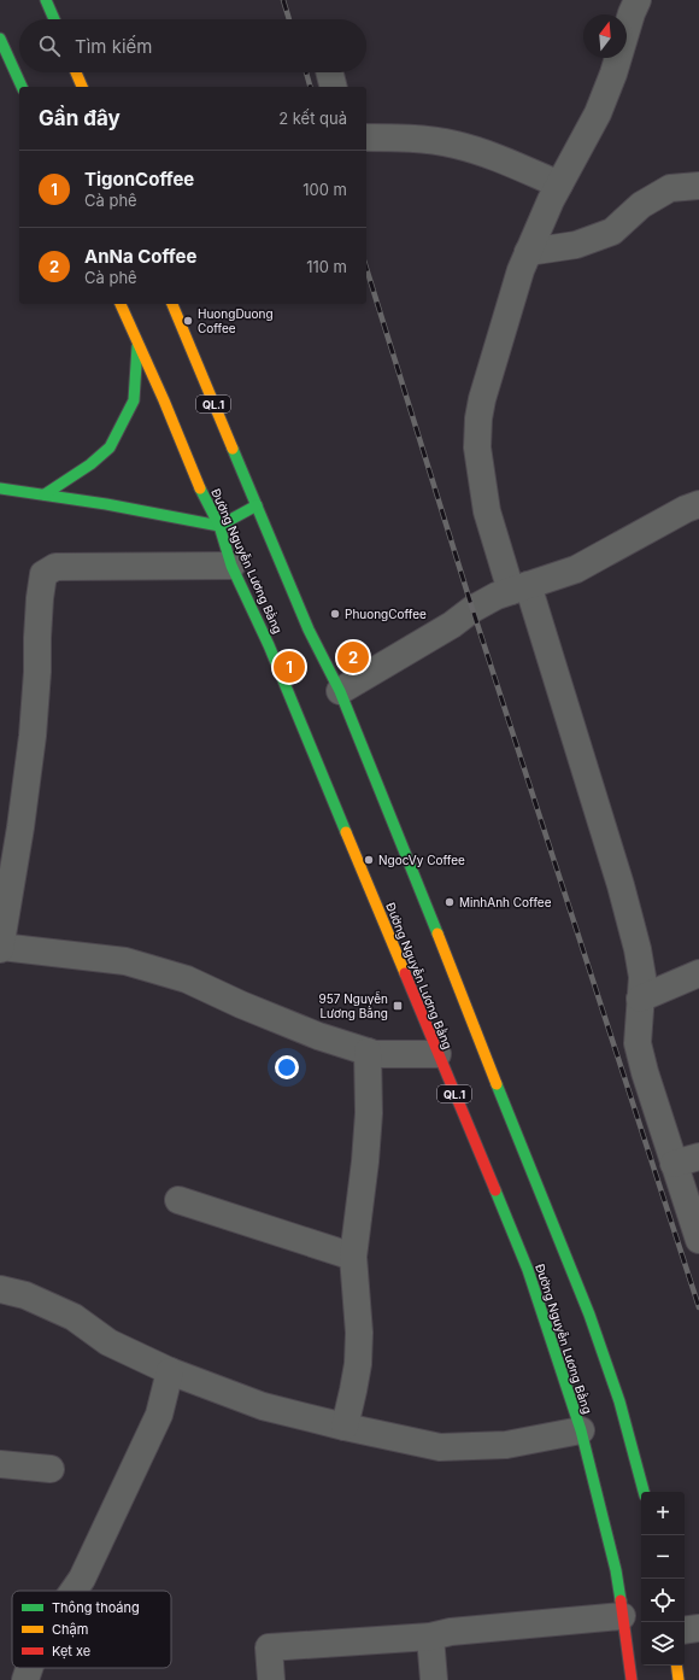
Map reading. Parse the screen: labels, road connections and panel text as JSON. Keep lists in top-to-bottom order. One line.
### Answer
{"streets":{"main road":["QL.1","Đường Nguyễn Lương Bằng"]},"places":{"other":["HuongDuong Coffee","PhuongCoffee","NgocVy Coffee","MinhAnh Coffee"],"transit":["957 Nguyễn Lương Bằng"]},"legend":["Thông thoáng","Chậm","Kẹt xe"],"north":"top","page":{"search":"Tìm kiếm","heading":["Gần đây","2 kết quả"],"list":[{"mark":"1","name":"TigonCoffee","note":"Cà phê","value":"100 m"},{"mark":"2","name":"AnNa Coffee","note":"Cà phê","value":"110 m"}],"pins":["2","1"],"map_buttons":["+","−"]}}
